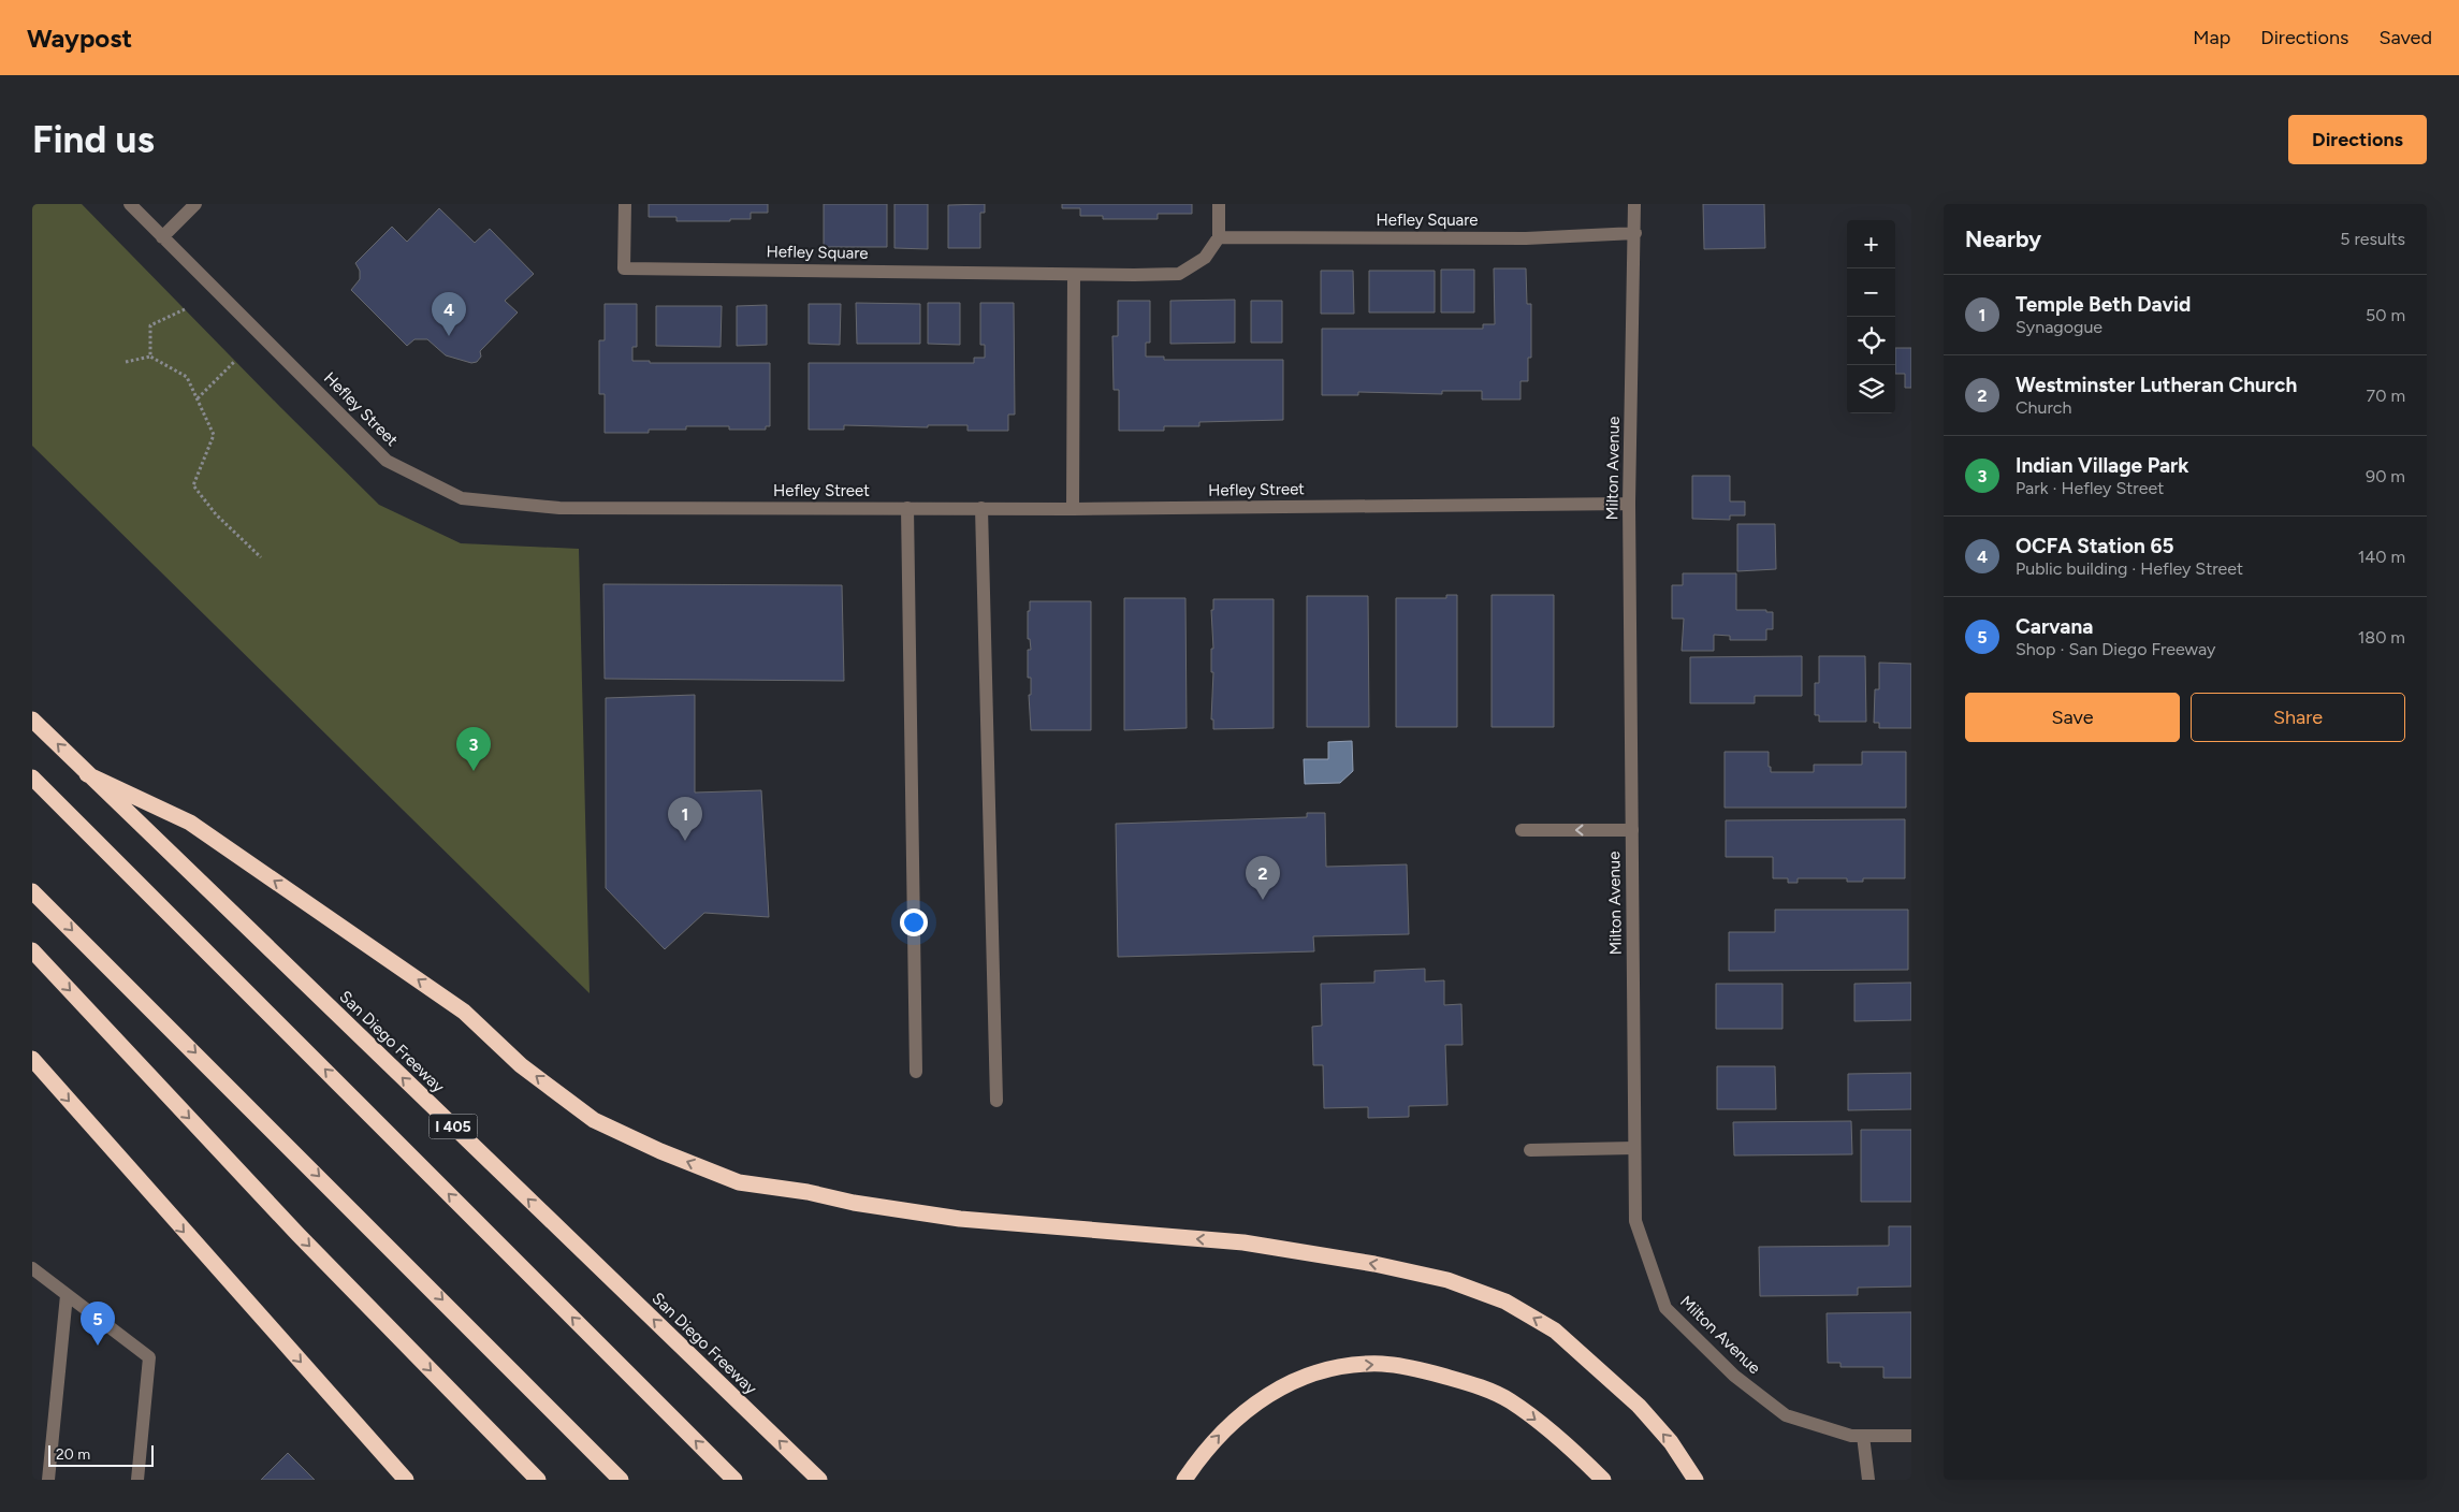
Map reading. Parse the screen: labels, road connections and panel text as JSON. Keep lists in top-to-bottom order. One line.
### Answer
{"streets":{"highway":["San Diego Freeway","I 405"],"street":["Hefley Square","Hefley Street","Milton Avenue"]},"crossings":[["Hefley Square","Milton Avenue"],["Hefley Street","Milton Avenue"]],"scale_bar":"20 m","page":{"header":"Waypost","nav":["Map","Directions","Saved"],"buttons":["Directions",["Save","Share"]],"title":"Find us","heading":["Nearby","5 results"],"map_buttons":["+","−"],"list":[{"mark":"1","name":"Temple Beth David","note":"Synagogue","value":"50 m"},{"mark":"2","name":"Westminster Lutheran Church","note":"Church","value":"70 m"},{"mark":"3","name":"Indian Village Park","note":"Park · Hefley Street","value":"90 m"},{"mark":"4","name":"OCFA Station 65","note":"Public building · Hefley Street","value":"140 m"},{"mark":"5","name":"Carvana","note":"Shop · San Diego Freeway","value":"180 m"}],"pins":["4","3","1","2","5"],"scale":"20 m"}}
